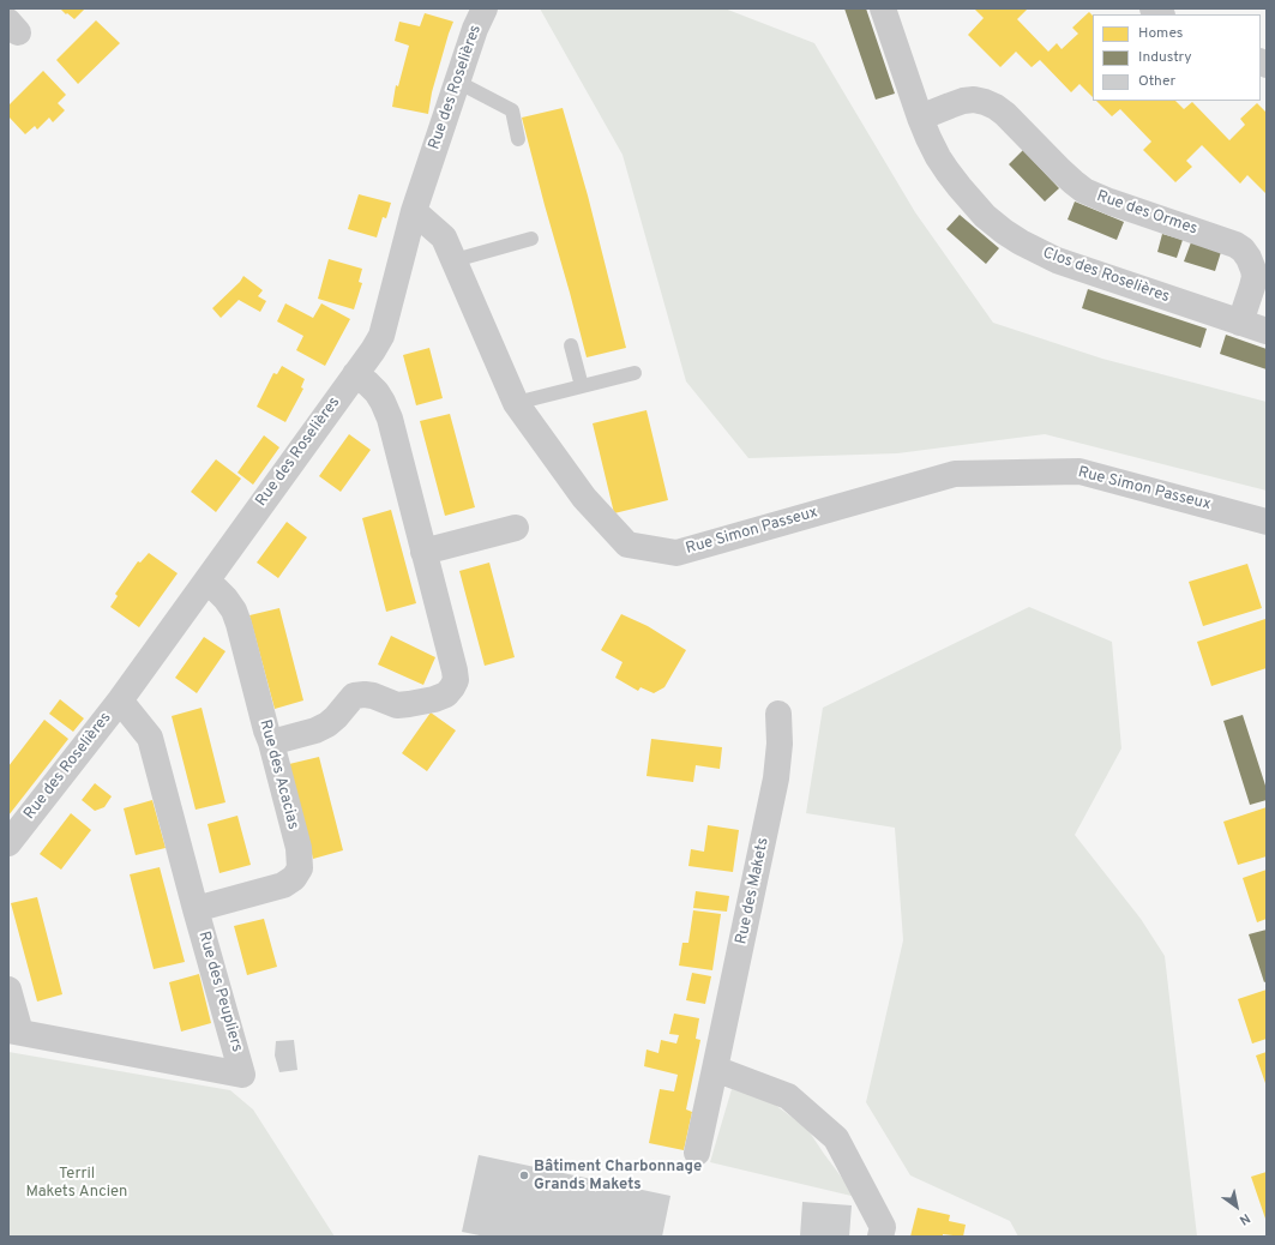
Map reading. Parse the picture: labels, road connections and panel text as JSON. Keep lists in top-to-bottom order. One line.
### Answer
{"streets":{"street":["Rue des Roselières","Rue des Ormes","Clos des Roselières","Rue Simon Passeux","Rue des Acacias","Rue des Makets","Rue des Peupliers"]},"crossings":[["Rue des Roselières","Rue Simon Passeux"],["Rue des Roselières","Rue des Acacias"],["Rue des Roselières","Rue des Peupliers"],["Rue des Ormes","Clos des Roselières"],["Rue des Acacias","Rue des Peupliers"]],"parks":["Terril Makets Ancien"],"places":["Bâtiment Charbonnage Grands Makets"],"legend":["Homes","Industry","Other"],"north":"bottom right"}
